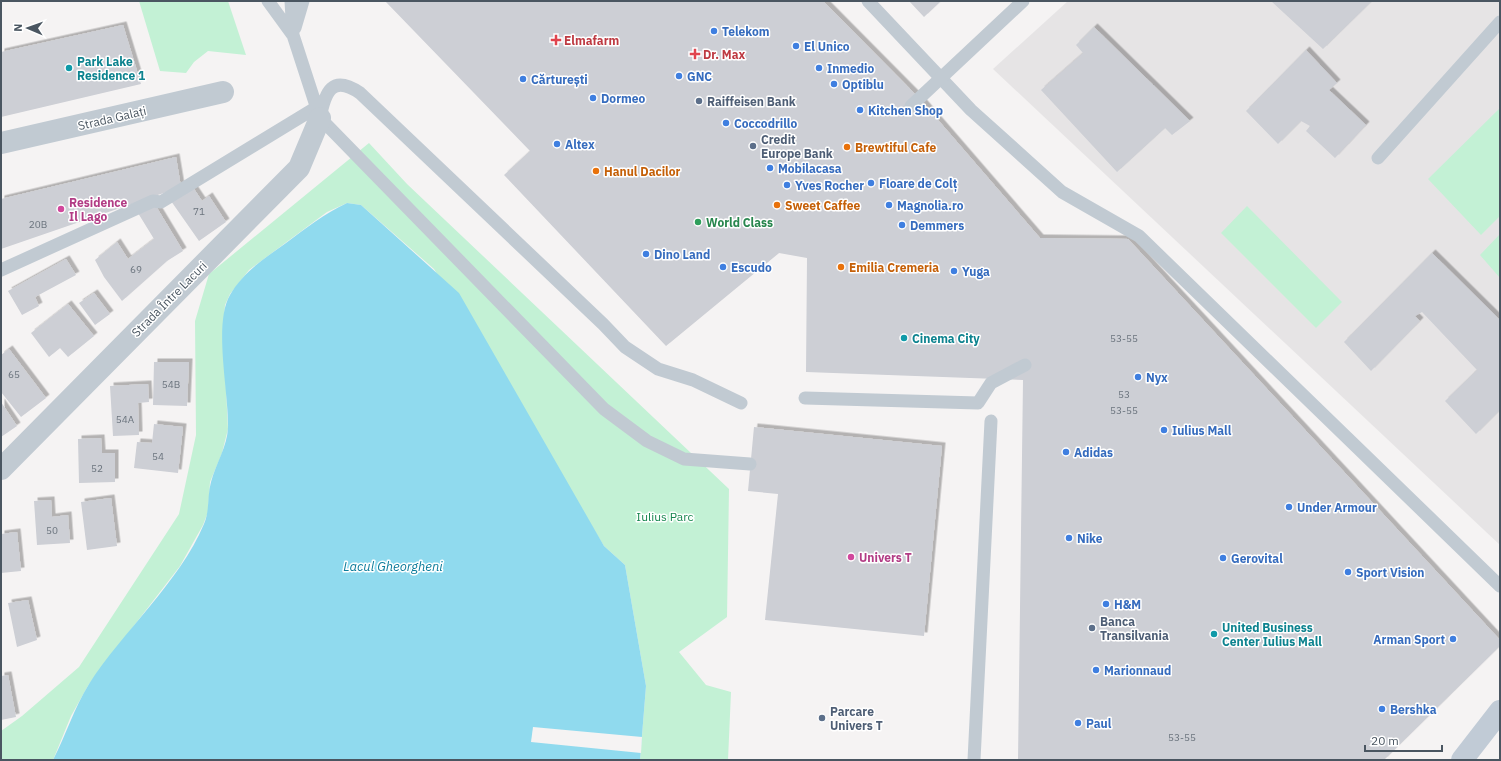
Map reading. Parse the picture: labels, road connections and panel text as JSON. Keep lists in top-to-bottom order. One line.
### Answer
{"streets":{"street":["Strada Galați","Strada Între Lacuri"]},"water":["Lacul Gheorgheni"],"parks":["Iulius Parc"],"places":{"other":["Telekom","El Unico","Park Lake Residence 1","Inmedio","GNC","Cărturești","Optiblu","Dormeo","Raiffeisen Bank","Kitchen Shop","Coccodrillo","Altex","Credit Europe Bank","Brewtiful Cafe","Mobilacasa","Hanul Dacilor","Floare de Colț","Yves Rocher","Sweet Caffee","Magnolia.ro","Residence Il Lago","World Class","Demmers","Dino Land","Escudo","Emilia Cremeria","Yuga","Cinema City","Nyx","Iulius Mall","Adidas","Under Armour","Nike","Univers T","Gerovital","Sport Vision","H&M","Banca Transilvania","United Business Center Iulius Mall","Arman Sport","Marionnaud","Bershka","Parcare Univers T","Paul"],"health":["Elmafarm","Dr. Max"]},"house_numbers":["71","20B","69","53-55","65","54B","53","53-55","54A","54","52","50","53-55"],"scale_bar":"20 m","north":"left"}
